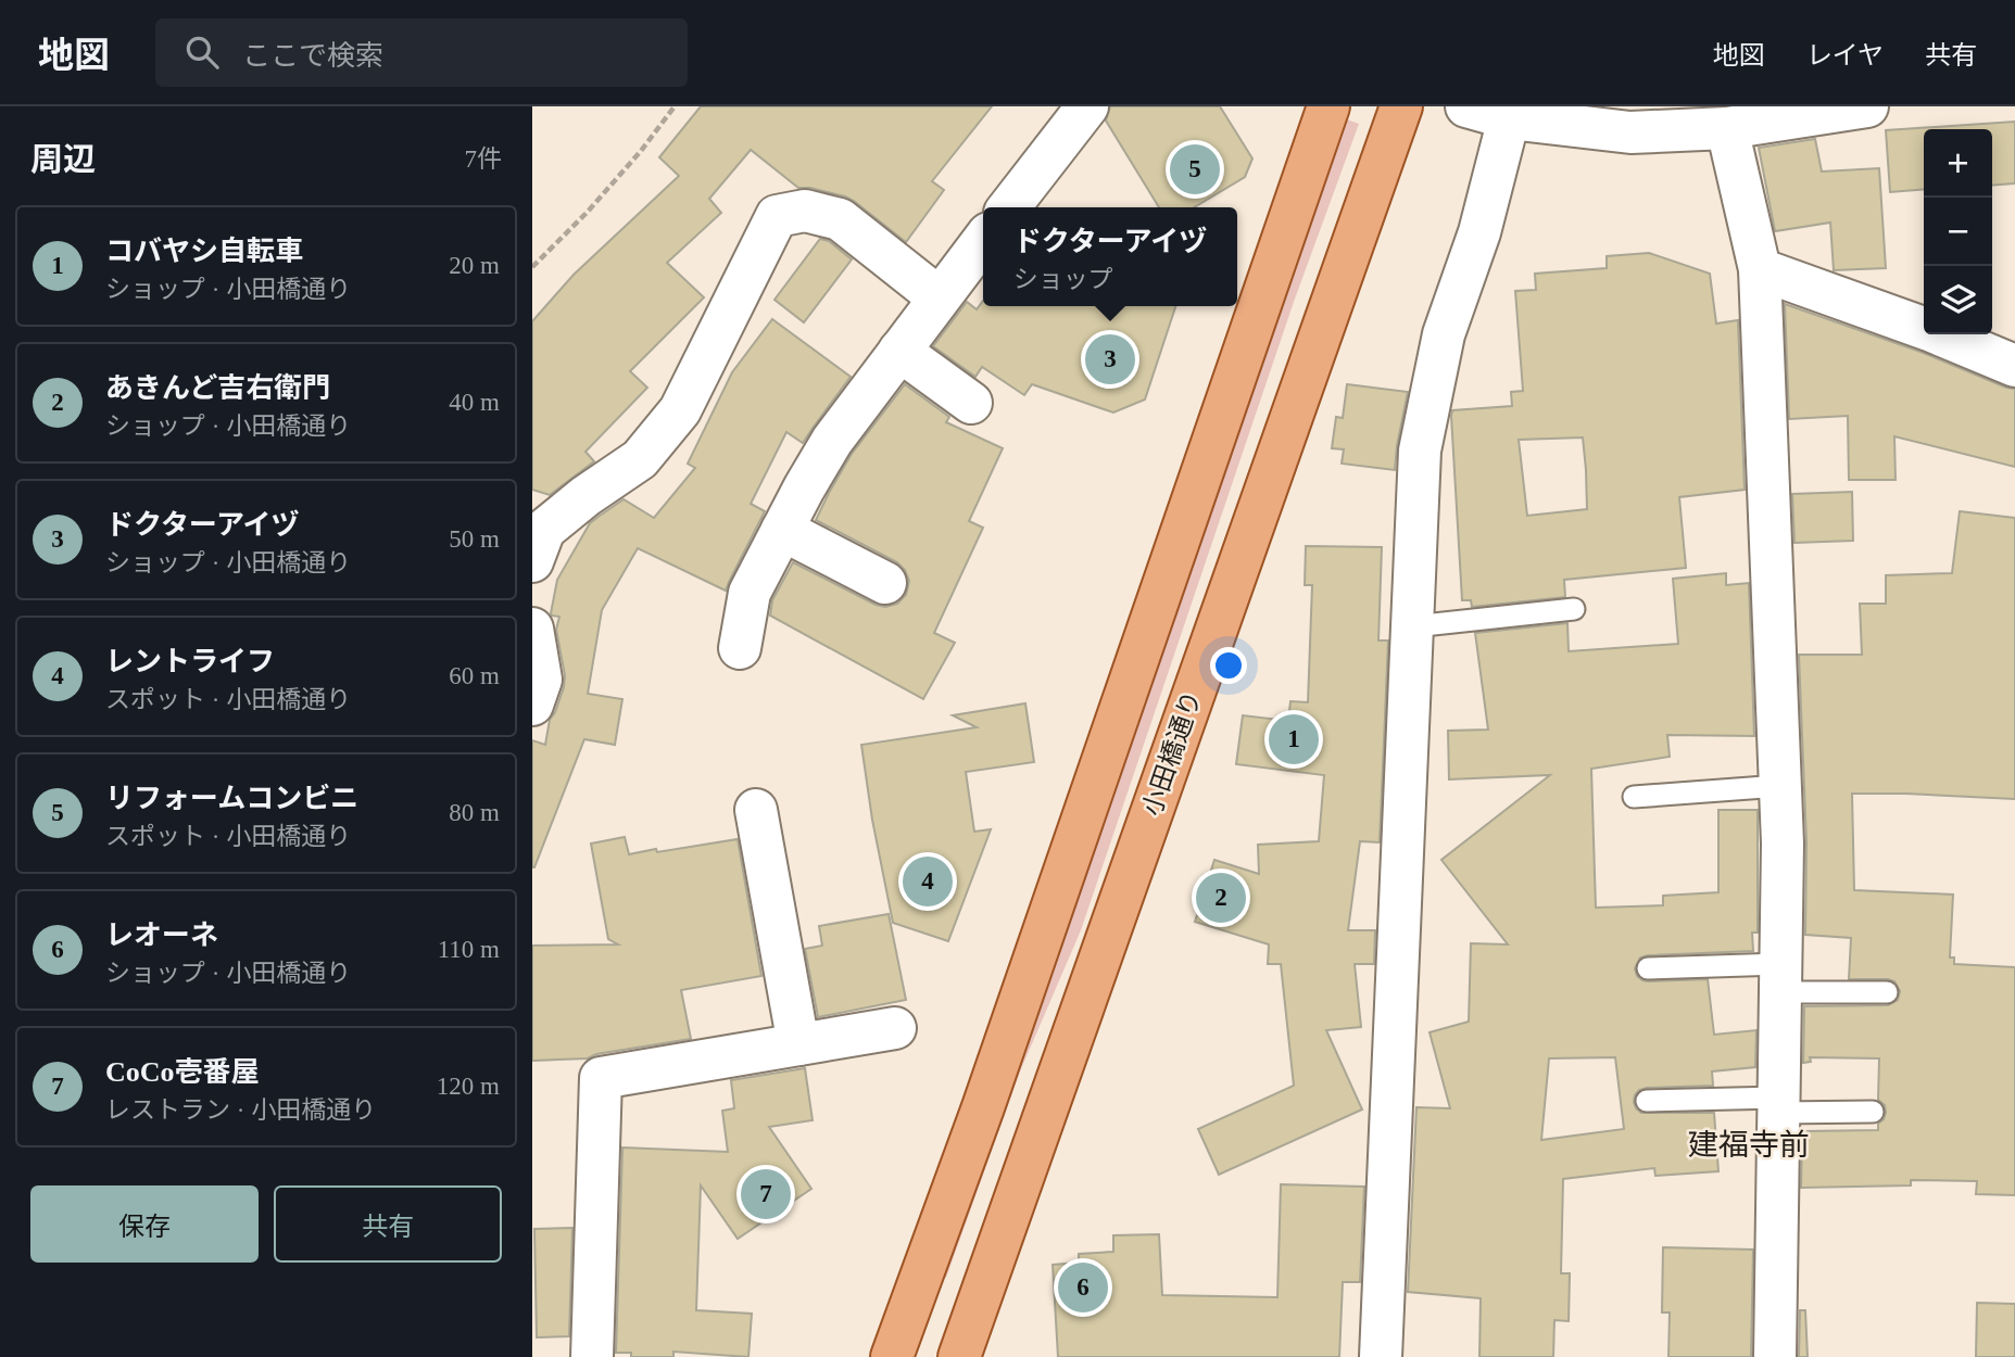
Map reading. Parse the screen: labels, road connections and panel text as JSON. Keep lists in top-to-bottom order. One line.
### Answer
{"streets":{"main road":["小田橋通り"]},"districts":["建福寺前"],"page":{"header":"地図","search":"ここで検索","nav":["地図","レイヤ","共有"],"heading":["周辺","7件"],"map_buttons":["+","−"],"pins":["5","3","1","4","2","7","6"],"list":[{"mark":"1","name":"コバヤシ自転車","note":"ショップ · 小田橋通り","value":"20 m"},{"mark":"2","name":"あきんど吉右衛門","note":"ショップ · 小田橋通り","value":"40 m"},{"mark":"3","name":"ドクターアイヅ","note":"ショップ · 小田橋通り","value":"50 m"},{"mark":"4","name":"レントライフ","note":"スポット · 小田橋通り","value":"60 m"},{"mark":"5","name":"リフォームコンビニ","note":"スポット · 小田橋通り","value":"80 m"},{"mark":"6","name":"レオーネ","note":"ショップ · 小田橋通り","value":"110 m"},{"mark":"7","name":"CoCo壱番屋","note":"レストラン · 小田橋通り","value":"120 m"}],"popup":["ドクターアイヅ","ショップ"],"buttons":["保存","共有"]}}
